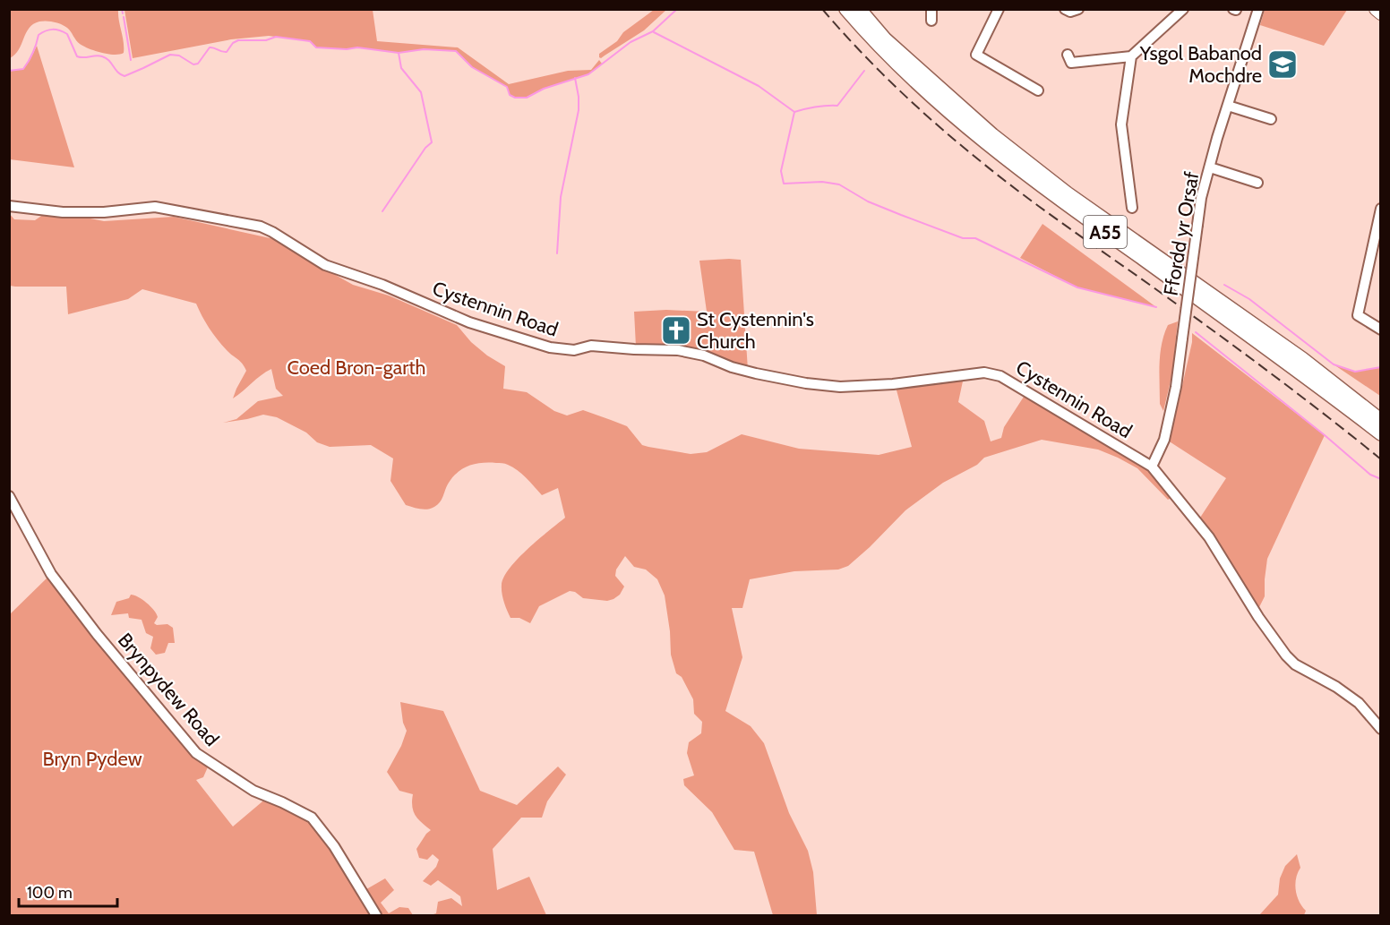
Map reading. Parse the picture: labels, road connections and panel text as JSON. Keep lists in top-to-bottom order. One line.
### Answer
{"streets":{"highway":["A55"],"street":["Ffordd yr Orsaf","Cystennin Road","Brynpydew Road"]},"crossings":[["Ffordd yr Orsaf","Cystennin Road"]],"parks":["Coed Bron-garth","Bryn Pydew"],"places":{"school or university":["Ysgol Babanod Mochdre"],"church":["St Cystennin's Church"]},"scale_bar":"100 m"}
